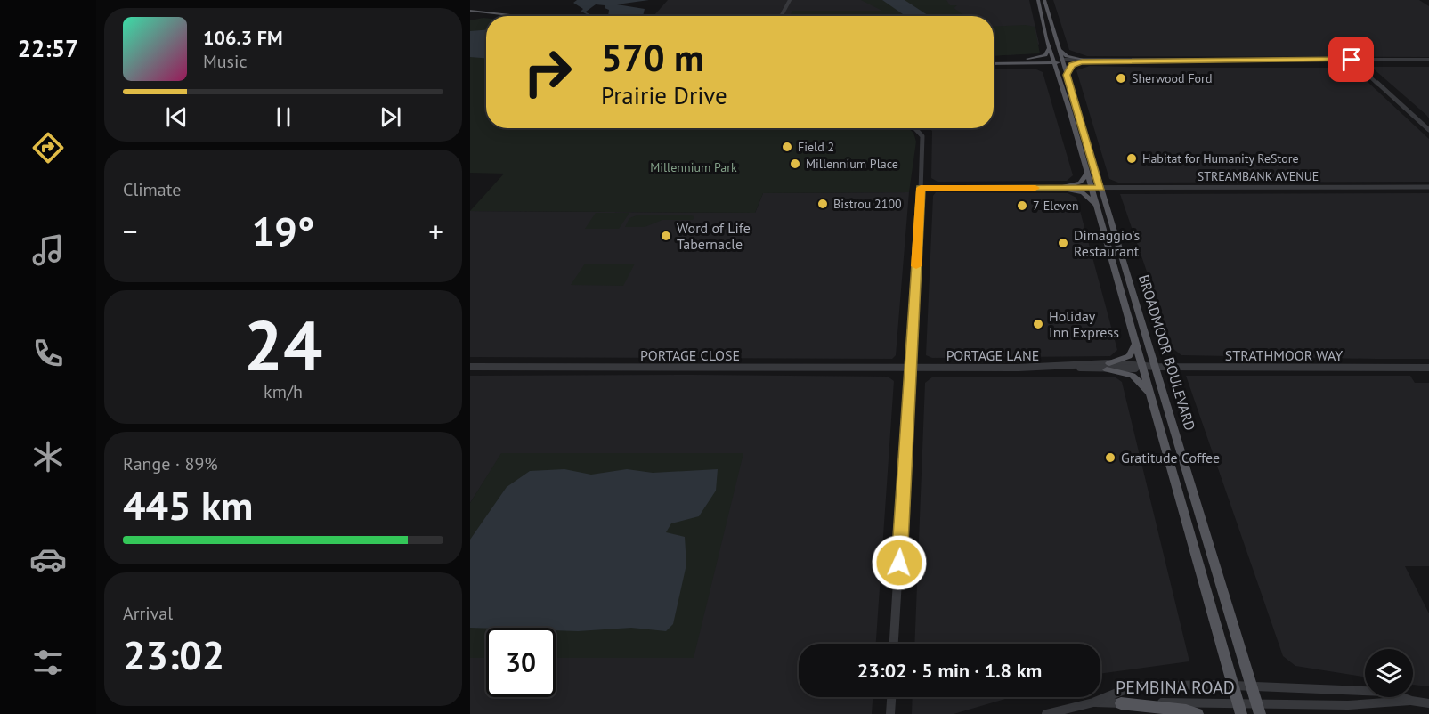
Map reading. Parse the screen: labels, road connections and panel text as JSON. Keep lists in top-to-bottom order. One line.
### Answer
{"streets":{"main road":["BROADMOOR BOULEVARD"],"street":["STREAMBANK AVENUE","PORTAGE CLOSE","PORTAGE LANE","STRATHMOOR WAY","PEMBINA ROAD"]},"crossings":[["STREAMBANK AVENUE","BROADMOOR BOULEVARD"],["BROADMOOR BOULEVARD","PORTAGE LANE"],["BROADMOOR BOULEVARD","STRATHMOOR WAY"],["BROADMOOR BOULEVARD","PEMBINA ROAD"],["PORTAGE CLOSE","PORTAGE LANE"],["PORTAGE LANE","STRATHMOOR WAY"]],"parks":["Millennium Park"],"places":["Sherwood Ford","Field 2","Habitat for Humanity ReStore","Millennium Place","Bistrou 2100","7-Eleven","Word of Life Tabernacle","Dimaggio's Restaurant","Holiday Inn Express","Gratitude Coffee"],"page":{"tabs":"22:57","turn":["570 m","Prairie Drive"],"song":["106.3 FM","Music"],"tile":["Climate",["24","km/h"],["Range · 89%","445 km"],["Arrival","23:02"]],"heat":["−","19°","+"],"limit":"30","trip":"23:02 · 5 min · 1.8 km"}}
